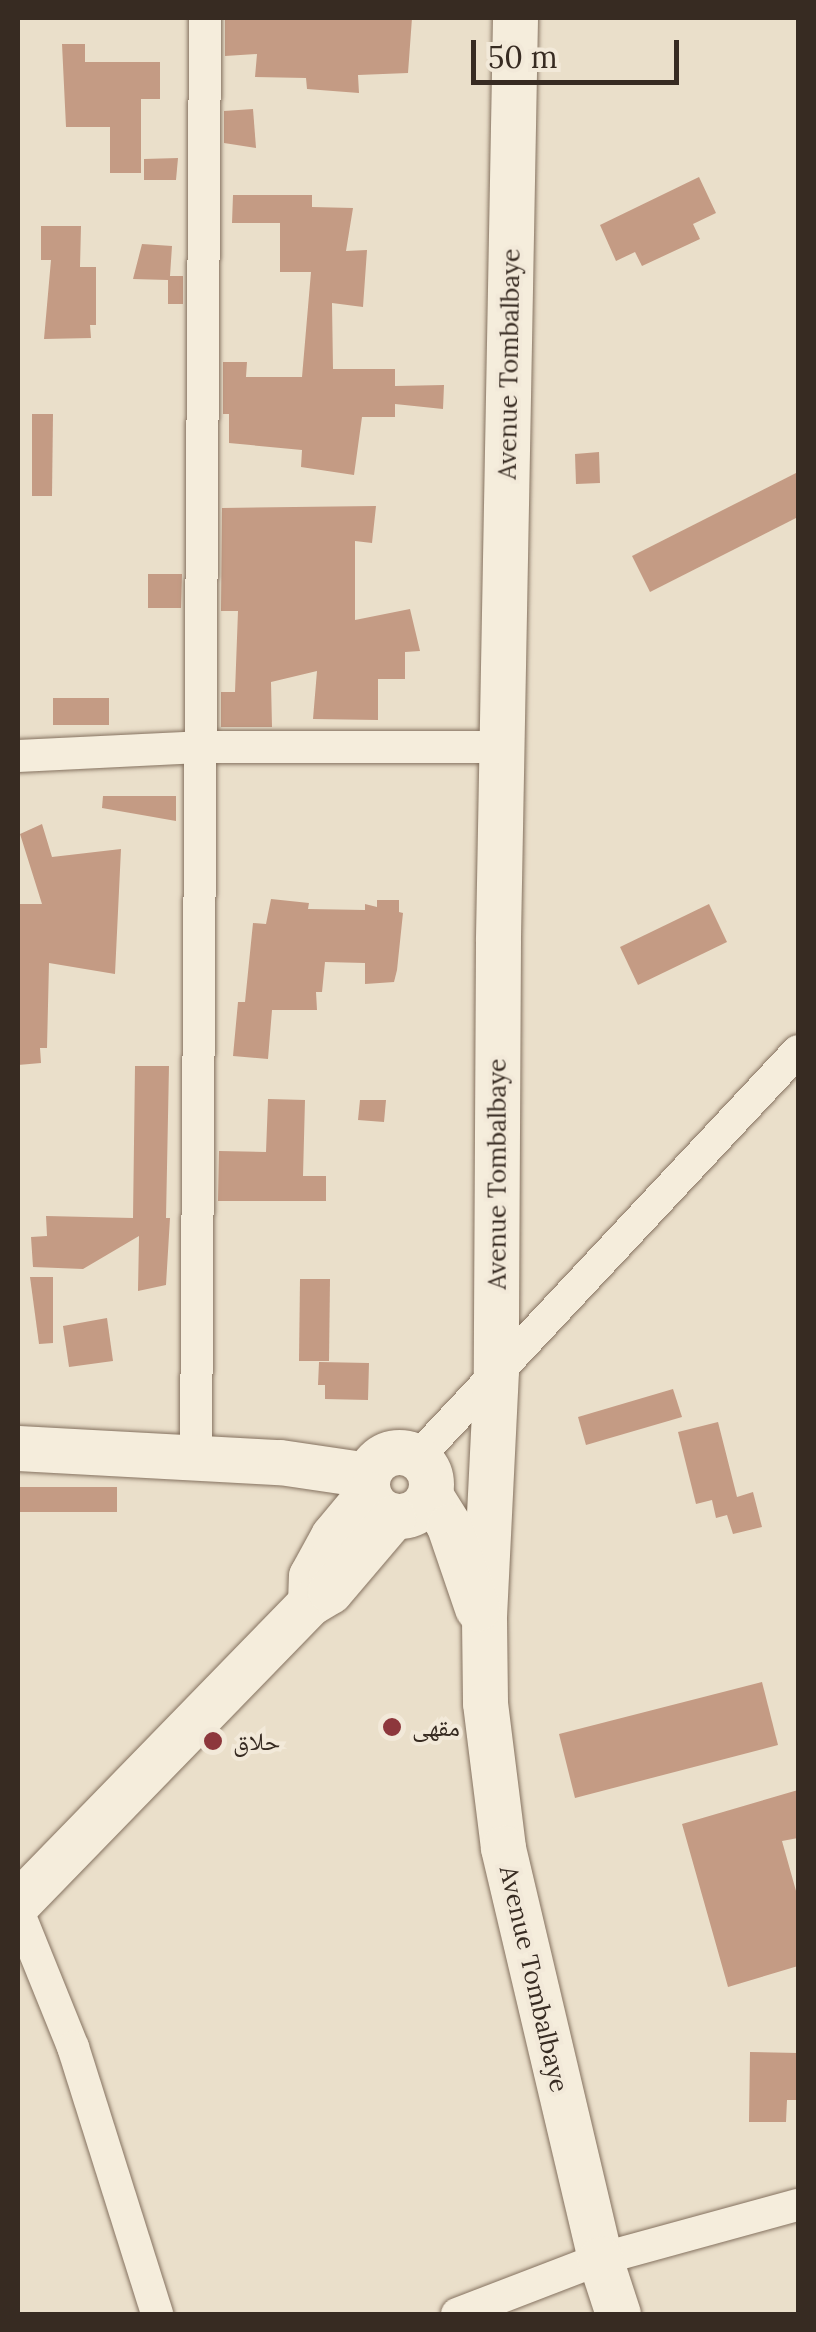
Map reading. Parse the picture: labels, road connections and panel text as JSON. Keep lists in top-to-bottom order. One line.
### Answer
{"streets":{"main road":["Avenue Tombalbaye"]},"places":["مقهى","حلاق"],"scale_bar":"50 m"}
